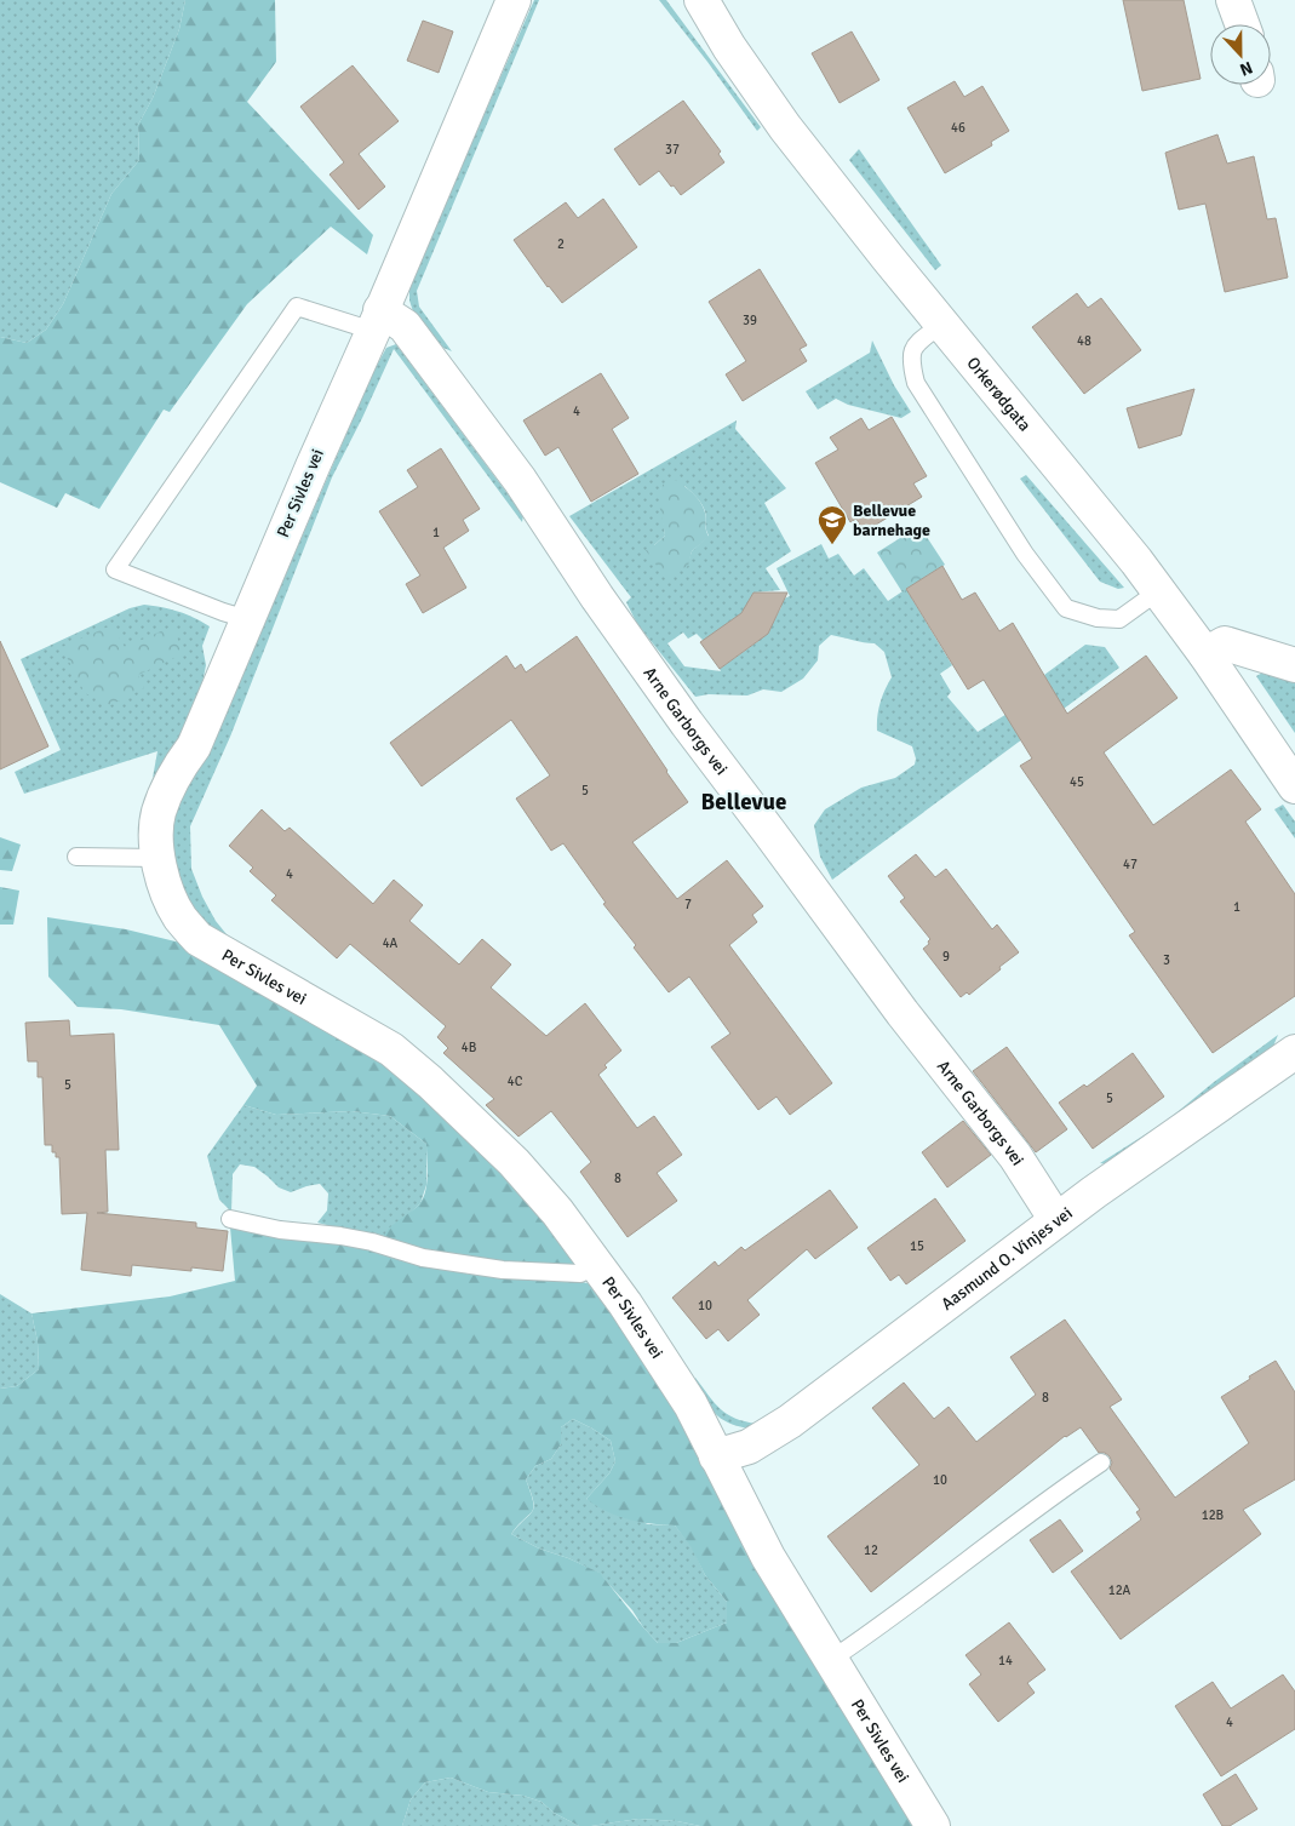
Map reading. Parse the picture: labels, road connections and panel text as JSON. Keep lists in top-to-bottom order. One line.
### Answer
{"streets":{"street":["Orkerødgata","Per Sivles vei","Arne Garborgs vei","Aasmund O. Vinjes vei"]},"crossings":[["Per Sivles vei","Arne Garborgs vei"],["Per Sivles vei","Aasmund O. Vinjes vei"],["Arne Garborgs vei","Aasmund O. Vinjes vei"]],"districts":["Bellevue"],"places":{"school or university":["Bellevue barnehage"]},"house_numbers":["46","37","2","39","48","4","1","45","5","47","4","7","1","4A","9","3","4B","4C","5","5","8","15","10","8","10","12B","12","12A","14","4"],"north":"bottom"}
